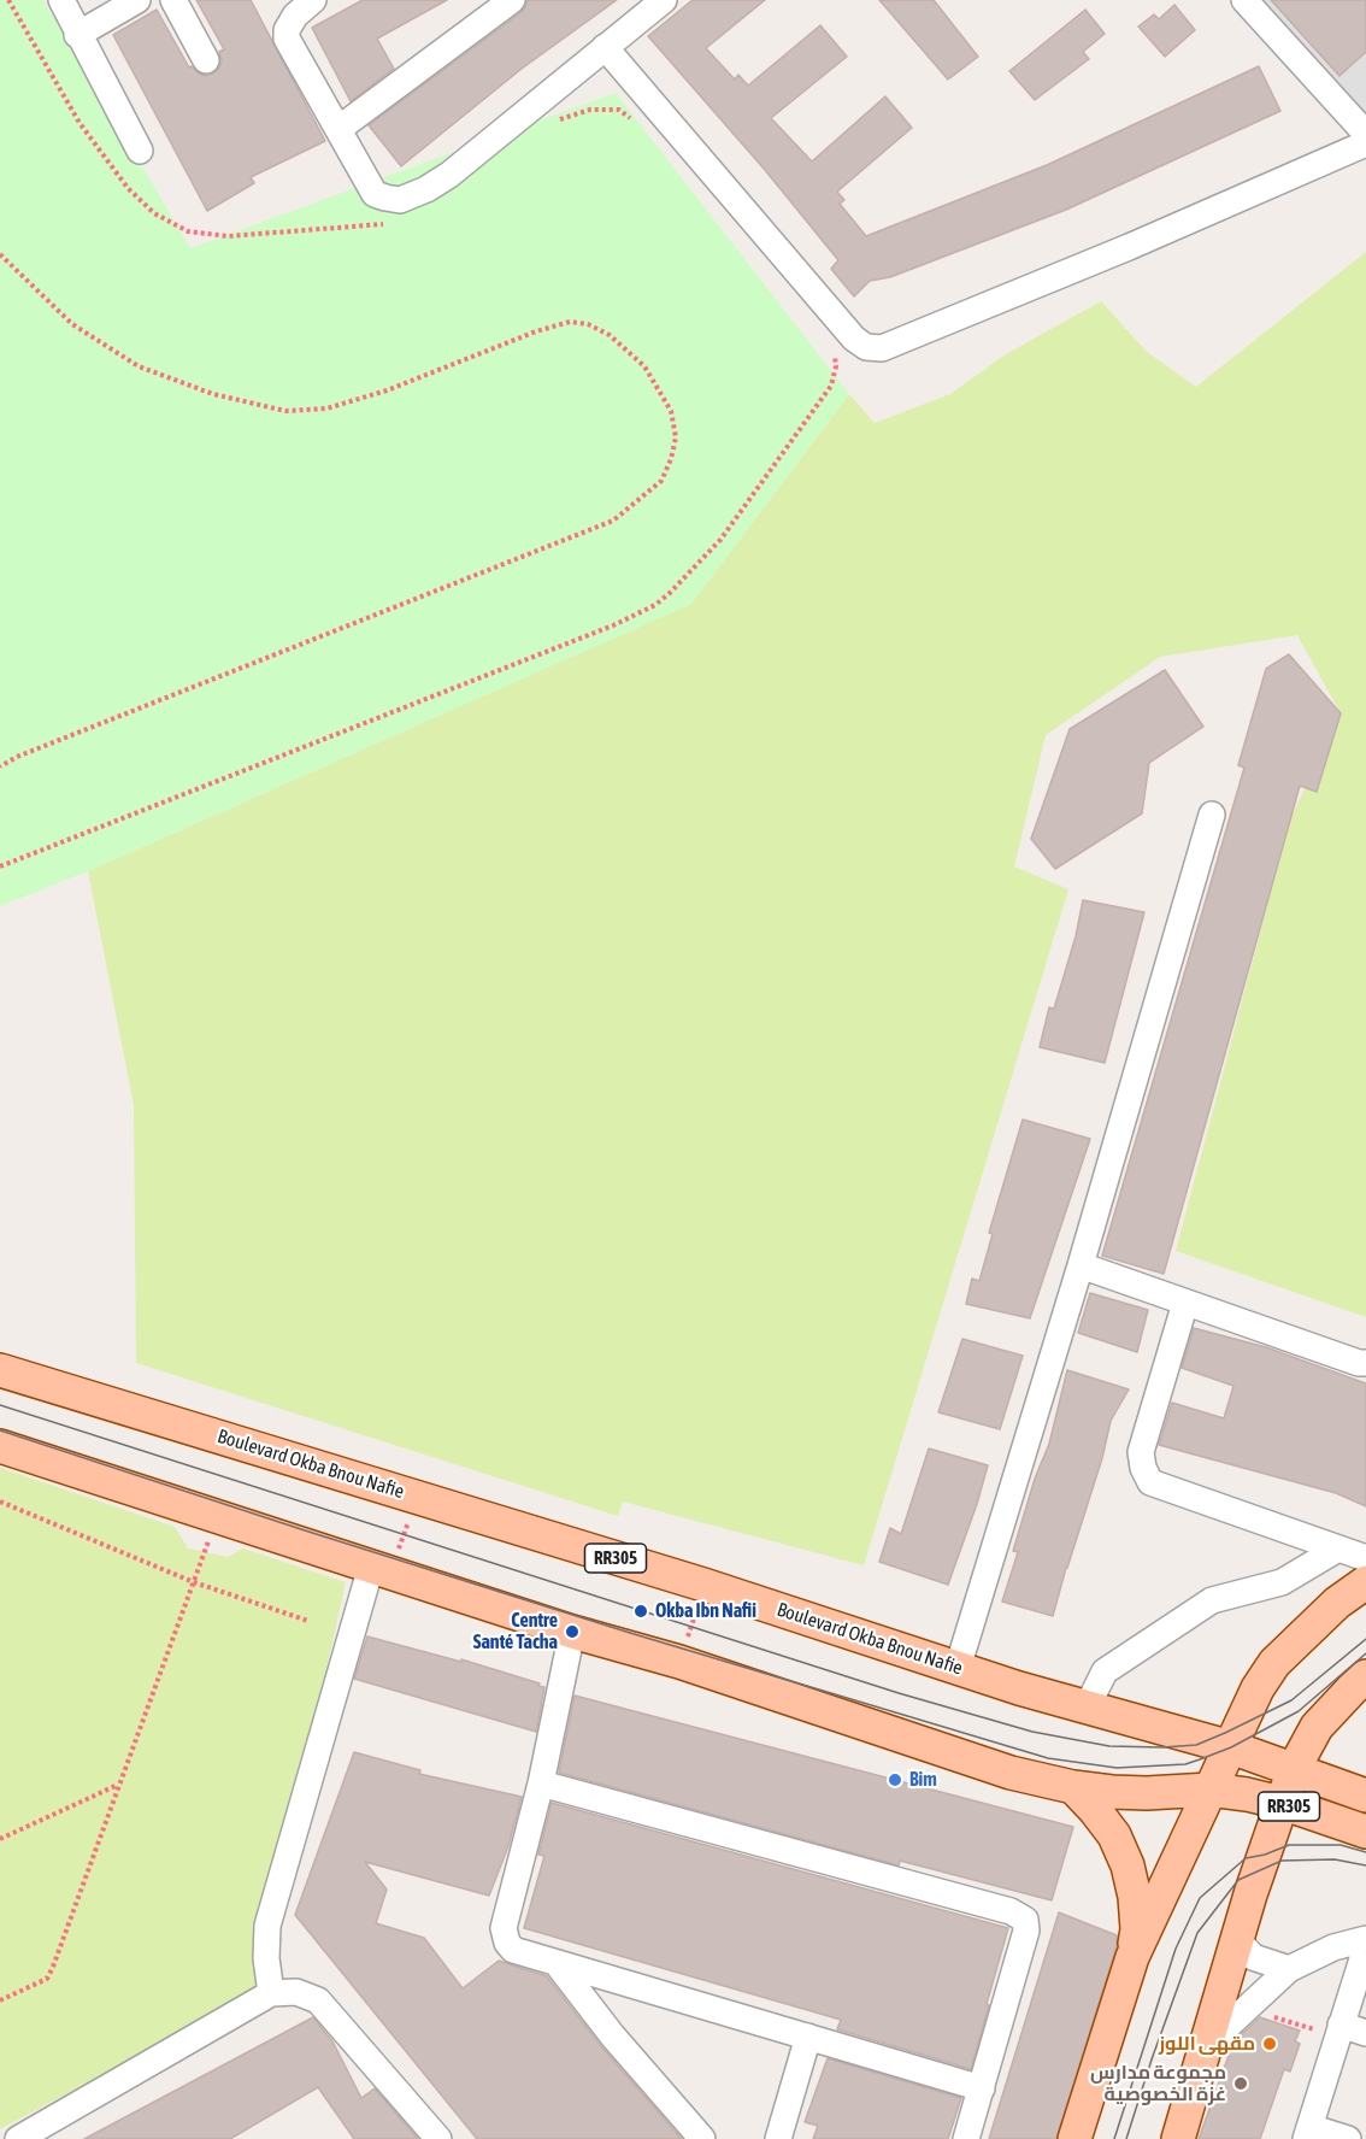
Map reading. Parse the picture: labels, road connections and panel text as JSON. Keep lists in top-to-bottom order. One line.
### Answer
{"streets":{"main road":["Boulevard Okba Bnou Nafie","RR305"]},"places":["Okba Ibn Nafii","Centre Santé Tacha","Bim","مقهى اللوز","مجموعة مدارس غزة الخصوصية"]}
